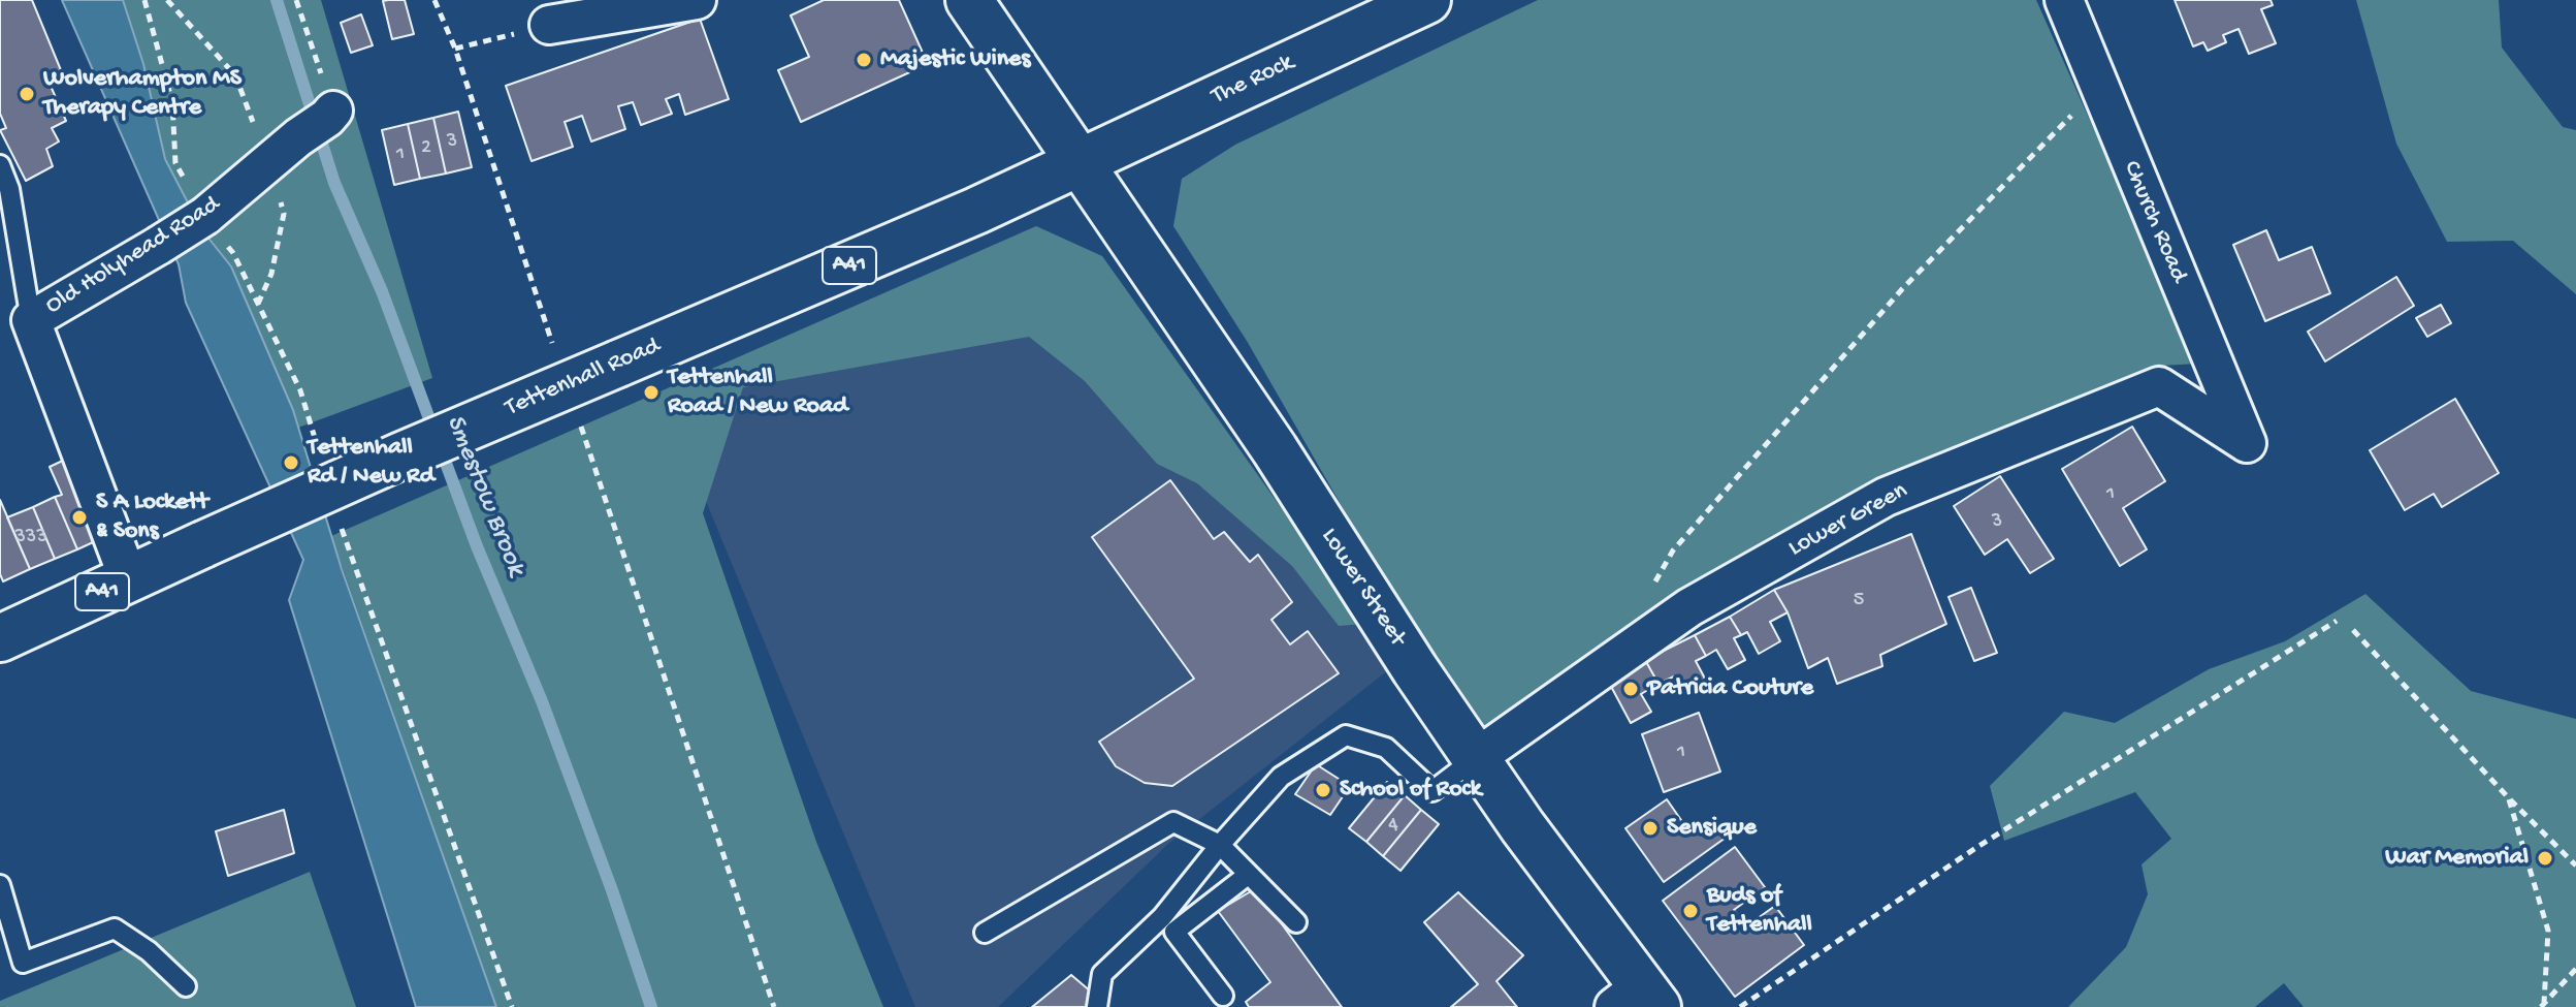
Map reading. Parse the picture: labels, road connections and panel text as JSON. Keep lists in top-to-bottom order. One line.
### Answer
{"streets":{"main road":["The Rock","A41","Tettenhall Road","Lower Street"],"street":["Church Road","Old Holyhead Road","Lower Green"]},"crossings":[["The Rock","Tettenhall Road"],["The Rock","Lower Street"],["Church Road","Lower Green"],["Old Holyhead Road","Tettenhall Road"],["Tettenhall Road","Lower Street"],["Lower Green","Lower Street"]],"water":["Smestow Brook"],"places":["Majestic Wines","Wolverhampton MS Therapy Centre","Tettenhall Road / New Road","Tettenhall Rd / New Rd","S A Lockett & Sons","Patricia Couture","School of Rock","Sensique","War Memorial","Buds of Tettenhall"],"house_numbers":["3","2","1","1","3","333","5","1","4"]}
